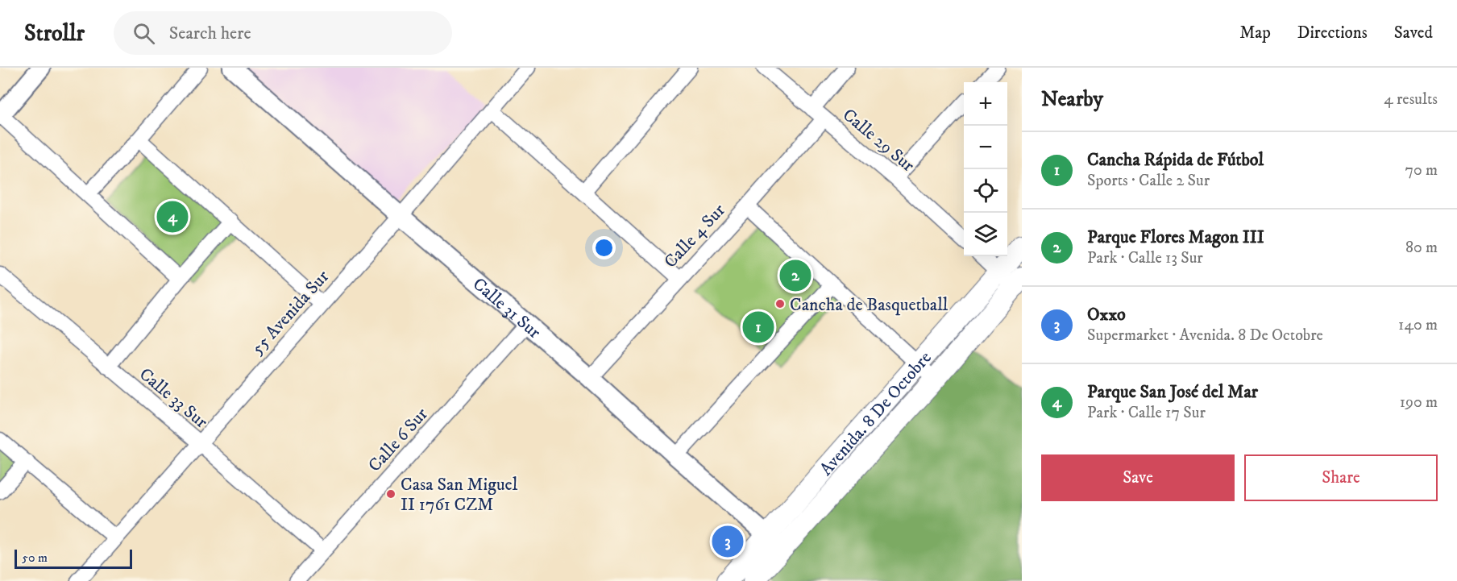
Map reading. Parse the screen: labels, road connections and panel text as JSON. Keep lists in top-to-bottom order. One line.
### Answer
{"streets":{"main road":["Avenida. 8 De Octobre"],"street":["Calle 29 Sur","Calle 4 Sur","Calle 31 Sur","55 Avenida Sur","Calle 33 Sur","Calle 6 Sur"]},"crossings":[["Calle 29 Sur","Calle 4 Sur"],["Calle 4 Sur","Calle 31 Sur"],["Calle 31 Sur","55 Avenida Sur"],["Calle 31 Sur","Avenida. 8 De Octobre"],["Calle 31 Sur","Calle 6 Sur"],["55 Avenida Sur","Calle 33 Sur"],["Calle 33 Sur","Calle 6 Sur"]],"places":["Cancha de Basquetball","Casa San Miguel II 1761 CZM"],"scale_bar":"50 m","page":{"header":"Strollr","search":"Search here","nav":["Map","Directions","Saved"],"heading":["Nearby","4 results"],"map_buttons":["+","−"],"list":[{"mark":"1","name":"Cancha Rápida de Fútbol","note":"Sports · Calle 2 Sur","value":"70 m"},{"mark":"2","name":"Parque Flores Magon III","note":"Park · Calle 13 Sur","value":"80 m"},{"mark":"3","name":"Oxxo","note":"Supermarket · Avenida. 8 De Octobre","value":"140 m"},{"mark":"4","name":"Parque San José del Mar","note":"Park · Calle 17 Sur","value":"190 m"}],"pins":["4","2","1","3"],"buttons":["Save","Share"],"scale":"50 m"}}
